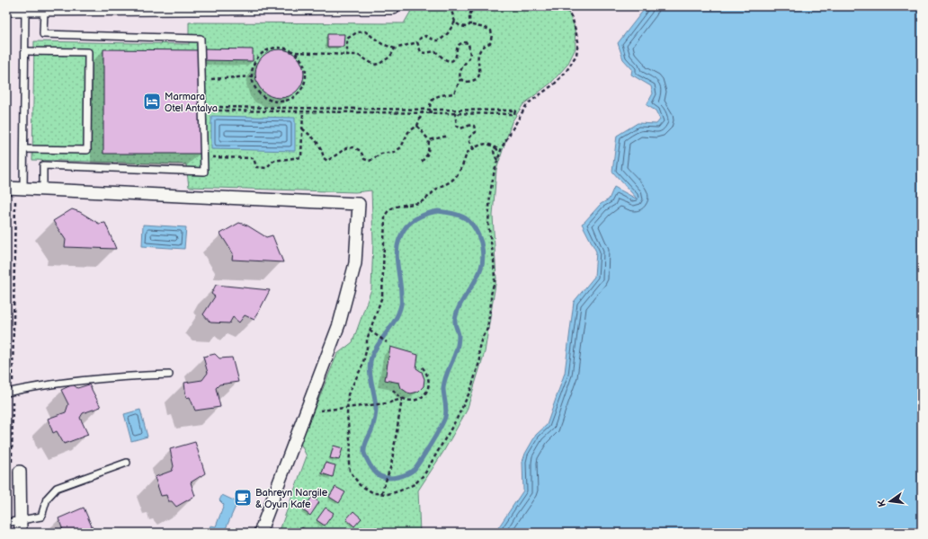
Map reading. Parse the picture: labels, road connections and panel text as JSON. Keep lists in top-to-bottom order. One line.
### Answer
{"places":{"hotel":["Marmara Otel Antalya"],"cafe":["Bahreyn Nargile & Oyun Kafe"]},"north":"left"}
